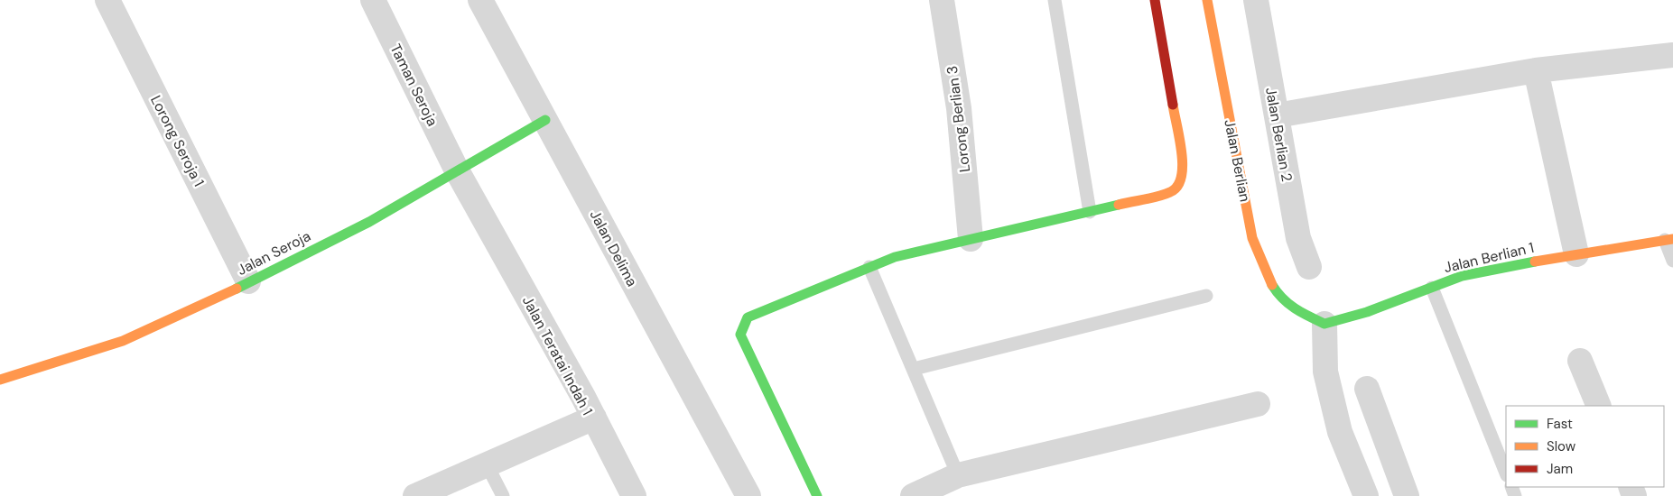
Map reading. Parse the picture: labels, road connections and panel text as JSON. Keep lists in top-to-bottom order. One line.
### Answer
{"streets":{"street":["Taman Seroja","Lorong Berlian 3","Jalan Berlian 2","Lorong Seroja 1","Jalan Berlian","Jalan Delima","Jalan Seroja","Jalan Berlian 1","Jalan Teratai Indah 1"]},"crossings":[["Taman Seroja","Jalan Seroja"],["Taman Seroja","Jalan Teratai Indah 1"],["Lorong Seroja 1","Jalan Seroja"],["Jalan Berlian","Jalan Berlian 1"],["Jalan Delima","Jalan Seroja"],["Jalan Seroja","Jalan Teratai Indah 1"]],"legend":["Fast","Slow","Jam"]}
